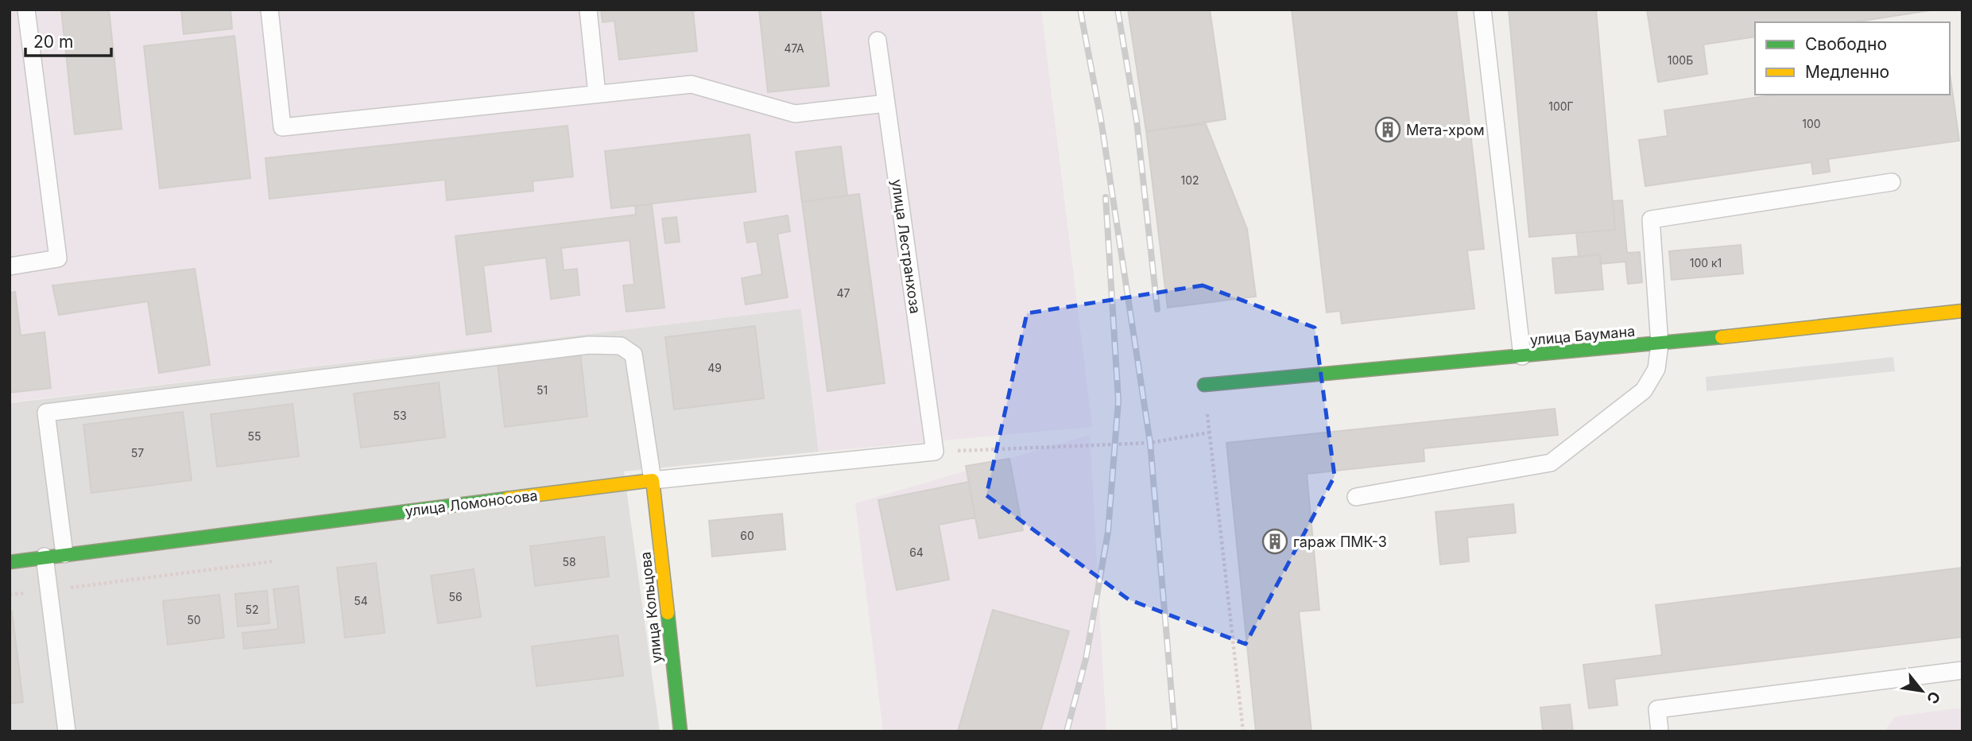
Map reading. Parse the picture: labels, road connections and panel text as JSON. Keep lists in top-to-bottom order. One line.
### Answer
{"streets":{"street":["улица Баумана","улица Ломоносова","улица Кольцова"],"lane":["улица Лестранхоза"]},"crossings":[["улица Лестранхоза","улица Ломоносова"],["улица Ломоносова","улица Кольцова"]],"places":{"building":["Мета-хром","гараж ПМК-3"]},"house_numbers":["47А","100Б","100Г","100","102","100 к1","47","49","51","53","55","57","60","64","58","56","54","52","50"],"legend":["Свободно","Медленно"],"scale_bar":"20 m","north":"bottom right"}
